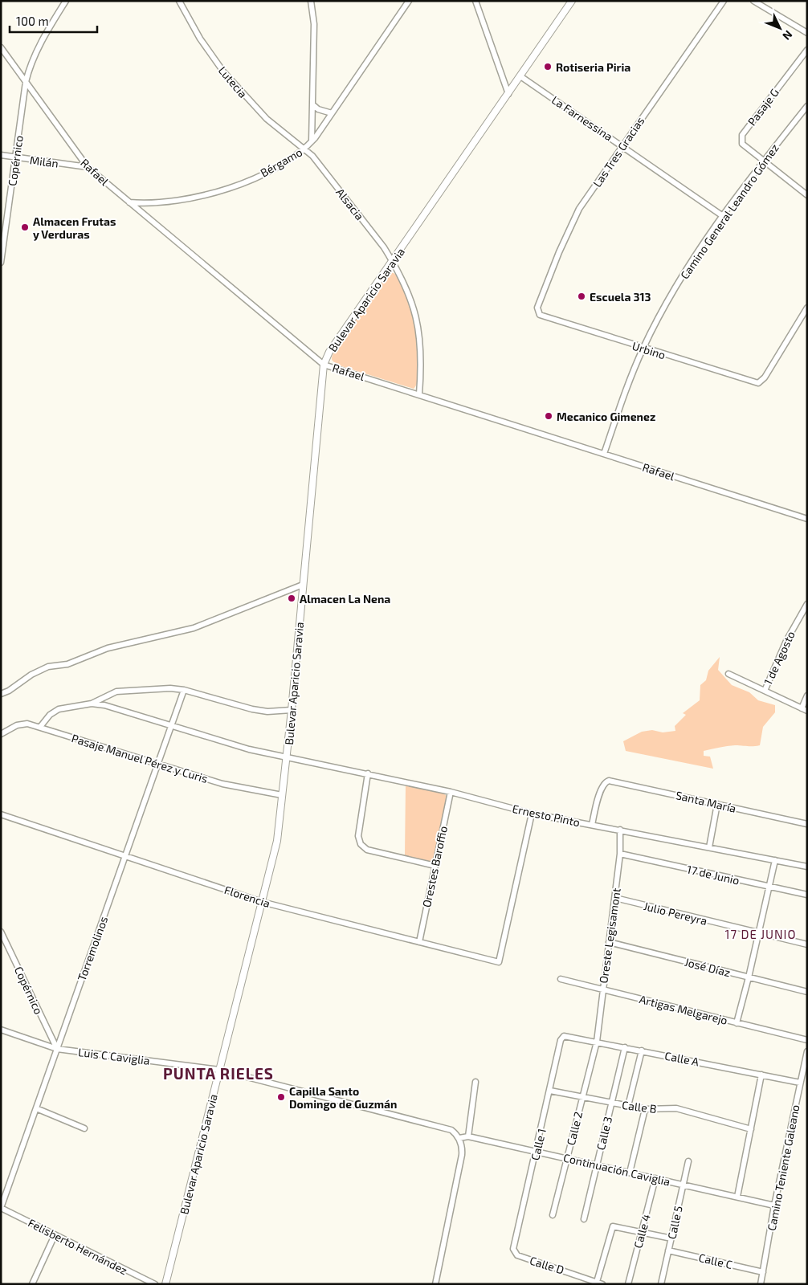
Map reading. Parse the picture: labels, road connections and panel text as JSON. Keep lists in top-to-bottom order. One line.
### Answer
{"streets":{"street":["Lutecia","Pasaje G","La Farnessina","Las Tres Gracias","Copérnico","Milán","Bérgamo","Rafael","Alsacia","Camino General Leandro Gómez","Bulevar Aparicio Saravia","Urbino","1 de Agosto","Pasaje Manuel Pérez y Curis","Santa María","Ernesto Pinto","Orestes Baroffio","17 de Junio","Florencia","Julio Pereyra","Oreste Legisamont","Torremolinos","José Díaz","Artigas Melgarejo","Luis C Caviglia","Calle A","Calle B","Calle 2","Calle 3","Calle 1","Camino Teniente Galeano","Continuación Caviglia","Calle 5","Calle 4","Felisberto Hernández","Calle C","Calle D"]},"crossings":[["Lutecia","Bérgamo"],["Lutecia","Alsacia"],["Pasaje G","Camino General Leandro Gómez"],["La Farnessina","Las Tres Gracias"],["La Farnessina","Camino General Leandro Gómez"],["La Farnessina","Bulevar Aparicio Saravia"],["Las Tres Gracias","Urbino"],["Copérnico","Milán"],["Copérnico","Rafael"],["Copérnico","Torremolinos"],["Copérnico","Luis C Caviglia"],["Milán","Rafael"],["Bérgamo","Rafael"],["Bérgamo","Alsacia"],["Rafael","Alsacia"],["Rafael","Camino General Leandro Gómez"],["Rafael","Bulevar Aparicio Saravia"],["Alsacia","Bulevar Aparicio Saravia"],["Camino General Leandro Gómez","Urbino"],["Bulevar Aparicio Saravia","Pasaje Manuel Pérez y Curis"],["Bulevar Aparicio Saravia","Ernesto Pinto"],["Bulevar Aparicio Saravia","Florencia"],["Bulevar Aparicio Saravia","Luis C Caviglia"],["Pasaje Manuel Pérez y Curis","Torremolinos"],["Santa María","Ernesto Pinto"],["Ernesto Pinto","Orestes Baroffio"],["Ernesto Pinto","Florencia"],["Ernesto Pinto","Oreste Legisamont"],["Ernesto Pinto","Torremolinos"],["Orestes Baroffio","Florencia"],["17 de Junio","Oreste Legisamont"],["Florencia","Torremolinos"],["Julio Pereyra","Oreste Legisamont"],["Oreste Legisamont","José Díaz"],["Oreste Legisamont","Artigas Melgarejo"],["Oreste Legisamont","Calle A"],["Oreste Legisamont","Calle 2"],["Torremolinos","Luis C Caviglia"],["Torremolinos","Felisberto Hernández"],["Luis C Caviglia","Continuación Caviglia"],["Calle A","Calle 2"],["Calle A","Calle 3"],["Calle A","Calle 1"],["Calle A","Camino Teniente Galeano"],["Calle B","Calle 2"],["Calle B","Calle 3"],["Calle B","Calle 1"],["Calle 2","Continuación Caviglia"],["Calle 3","Continuación Caviglia"],["Calle 1","Continuación Caviglia"],["Calle 1","Calle D"],["Camino Teniente Galeano","Continuación Caviglia"],["Camino Teniente Galeano","Calle C"],["Continuación Caviglia","Calle 5"],["Continuación Caviglia","Calle 4"],["Calle 5","Calle C"]],"districts":["17 DE JUNIO","PUNTA RIELES"],"places":["Rotiseria Piria","Almacen Frutas y Verduras","Escuela 313","Mecanico Gimenez","Almacen La Nena","Capilla Santo Domingo de Guzmán"],"scale_bar":"100 m","north":"bottom right"}
